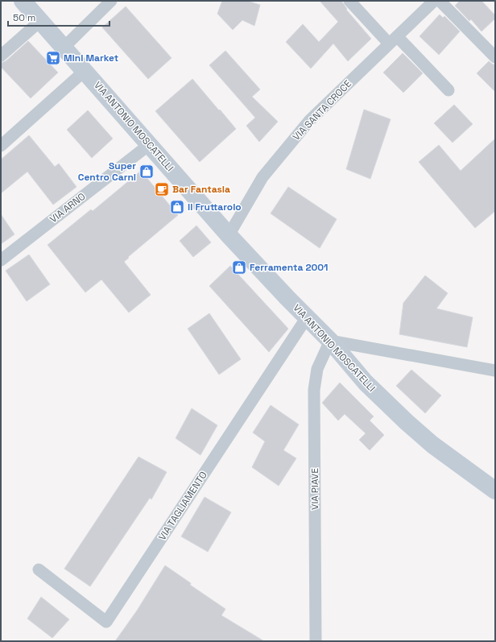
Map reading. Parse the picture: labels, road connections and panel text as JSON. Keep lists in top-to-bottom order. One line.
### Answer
{"streets":{"street":["VIA SANTA CROCE","VIA ANTONIO MOSCATELLI","VIA ARNO","VIA PIAVE","VIA TAGLIAMENTO"]},"crossings":[["VIA SANTA CROCE","VIA ANTONIO MOSCATELLI"],["VIA ANTONIO MOSCATELLI","VIA ARNO"],["VIA ANTONIO MOSCATELLI","VIA PIAVE"],["VIA ANTONIO MOSCATELLI","VIA TAGLIAMENTO"]],"places":{"supermarket":["Mini Market"],"shop":["Super Centro Carni","Il Fruttarolo","Ferramenta 2001"],"cafe":["Bar Fantasia"]},"scale_bar":"50 m"}
